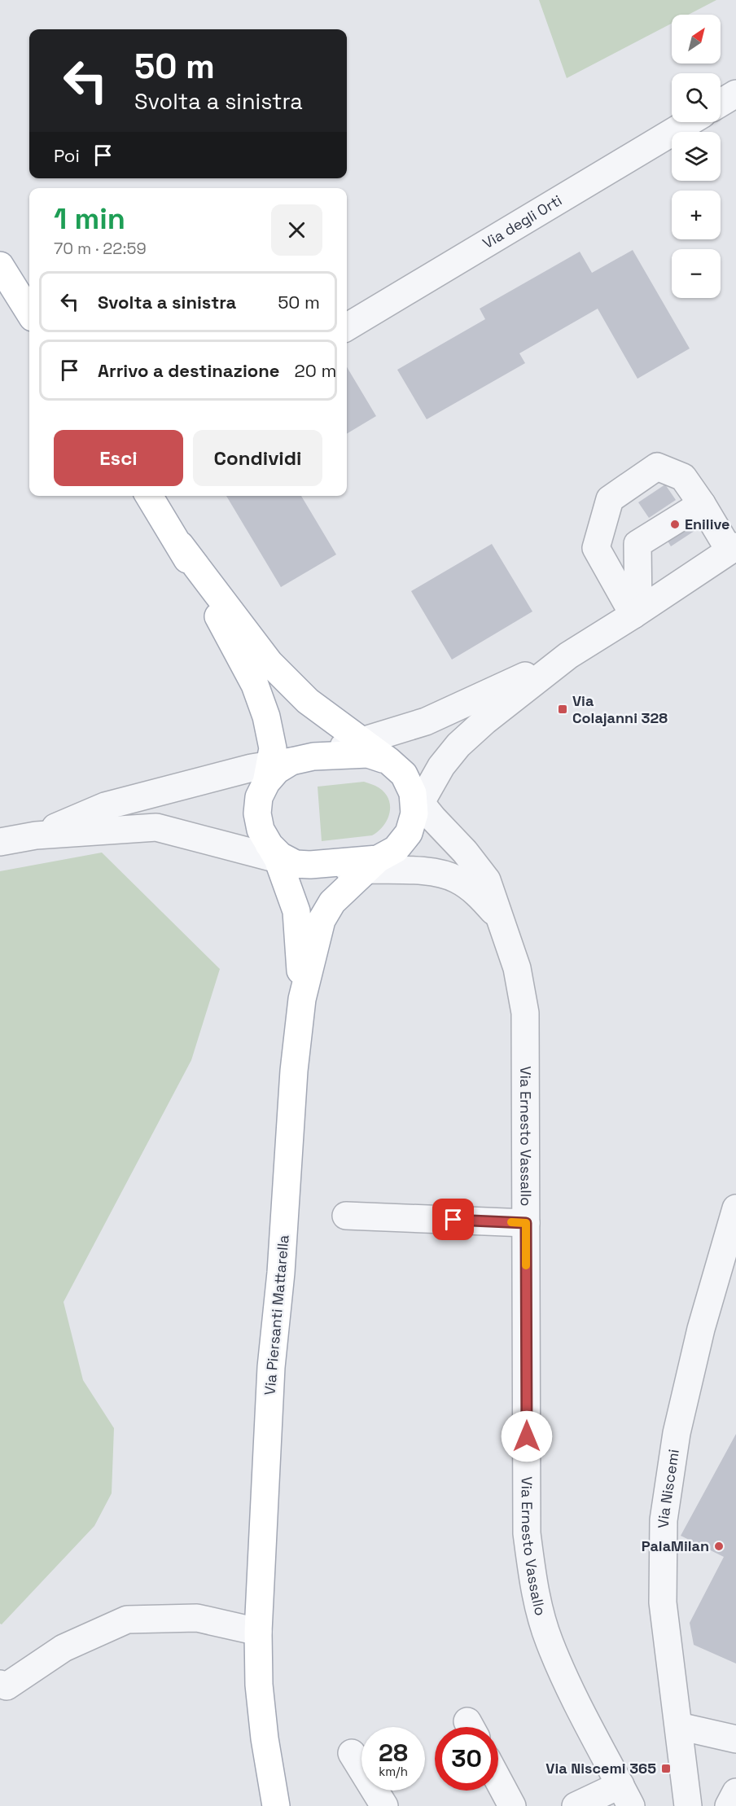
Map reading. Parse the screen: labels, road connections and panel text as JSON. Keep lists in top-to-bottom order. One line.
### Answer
{"streets":{"main road":["Via Piersanti Mattarella"],"street":["Via degli Orti","Via Ernesto Vassallo","Via Niscemi"]},"places":{"other":["Enilive","PalaMilan"],"transit":["Via Colajanni 328","Via Niscemi 365"]},"north":"top right","page":{"map_buttons":["+","−"],"turn":["50 m","Svolta a sinistra"],"then":"Poi","heading":["1 min","70 m · 22:59"],"list":[{"name":"Svolta a sinistra","value":"50 m"},{"name":"Arrivo a destinazione","value":"20 m"}],"buttons":["Esci","Condividi"],"speed":"28 km/h","limit":"30"}}
